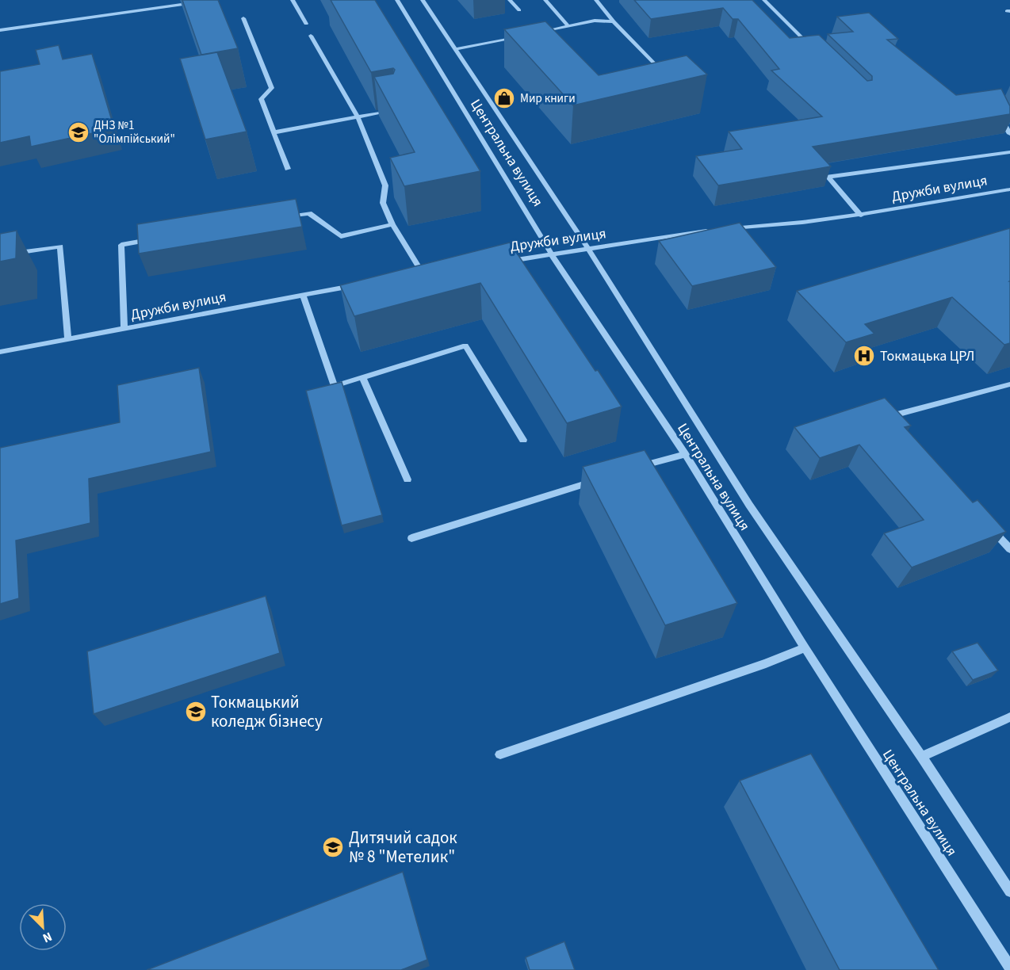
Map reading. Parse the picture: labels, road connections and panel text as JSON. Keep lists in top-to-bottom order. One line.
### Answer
{"streets":{"street":["Центральна вулиця","Дружби вулиця"]},"crossings":[["Центральна вулиця","Дружби вулиця"]],"places":{"shop":["Мир книги"],"school or university":["ДНЗ №1 \"Олімпійський\"","Токмацький коледж бізнесу","Дитячий садок № 8 \"Метелик\""],"hospital":["Токмацька ЦРЛ"]},"north":"bottom right"}
